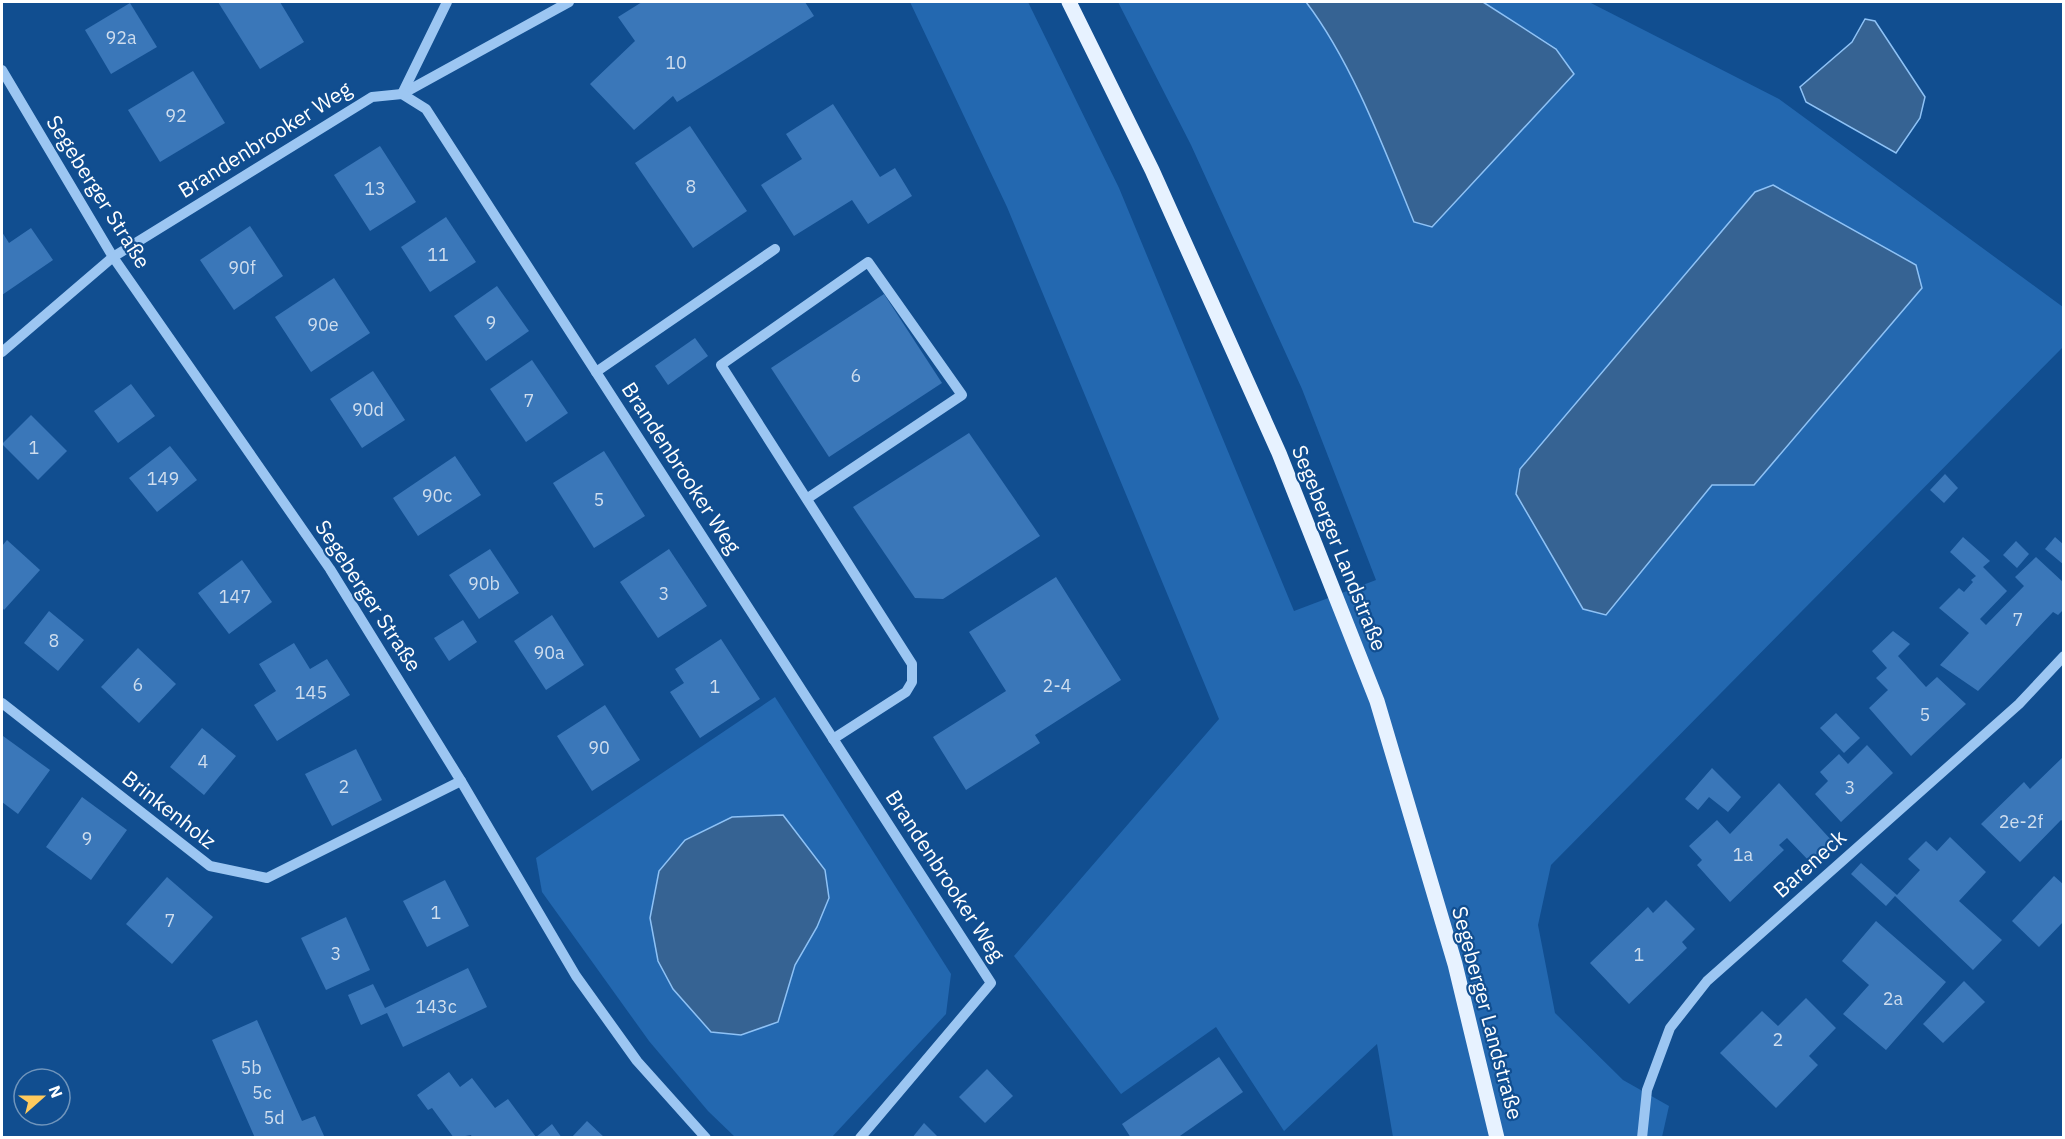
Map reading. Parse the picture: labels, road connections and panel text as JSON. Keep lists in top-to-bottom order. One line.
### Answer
{"streets":{"main road":["Segeberger Landstraße"],"street":["Brandenbrooker Weg","Segeberger Straße","Brinkenholz","Bareneck"]},"crossings":[["Brandenbrooker Weg","Segeberger Straße"],["Segeberger Straße","Brinkenholz"]],"house_numbers":["92a","10","92","8","13","11","90f","9","90e","6","7","90d","1","149","90c","5","90b","3","147","7","8","90a","6","2-4","1","145","5","90","4","2","3","2e-2f","9","1a","1","7","3","1","2a","143c","2","5b","5c","5d"],"north":"right"}
